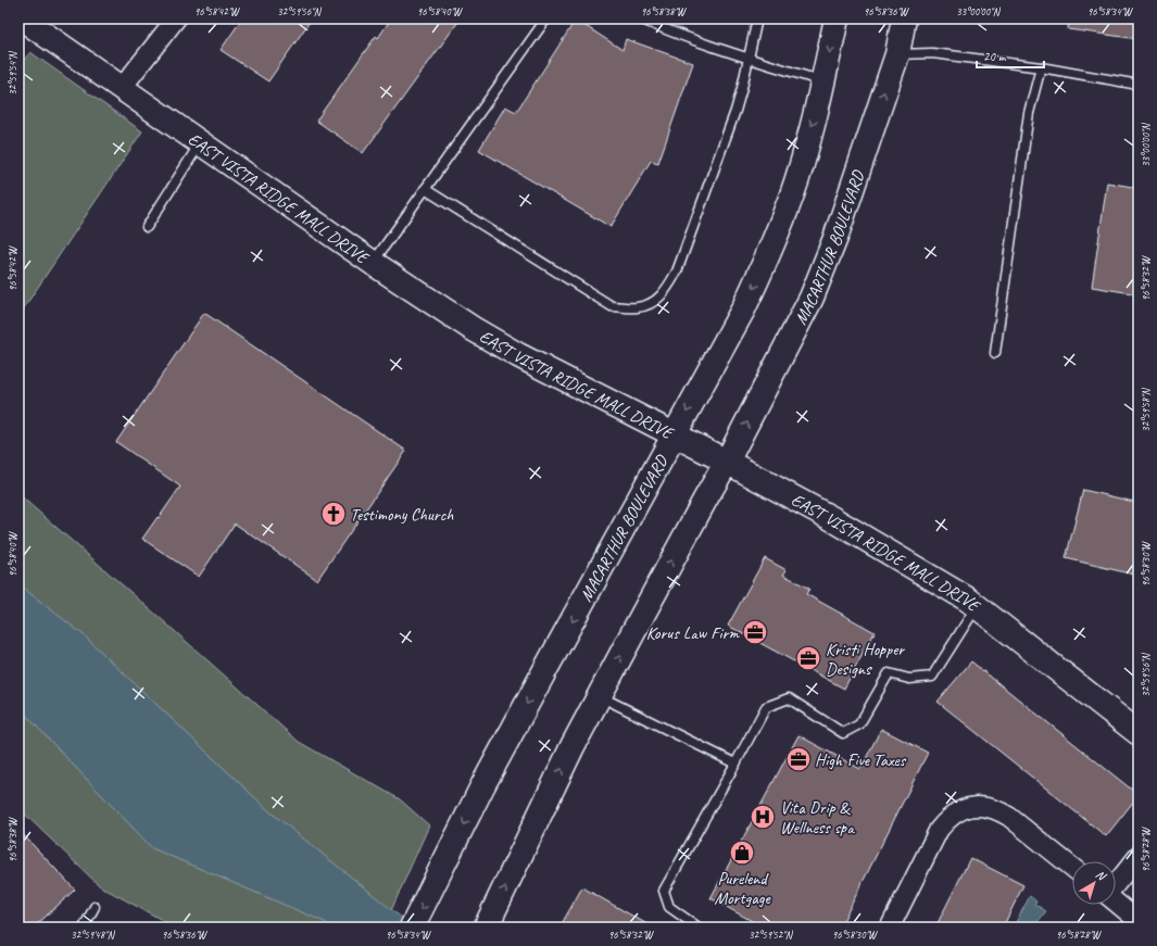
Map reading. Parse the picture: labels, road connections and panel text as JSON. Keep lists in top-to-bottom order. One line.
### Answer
{"streets":{"main road":["EAST VISTA RIDGE MALL DRIVE","MACARTHUR BOULEVARD"]},"crossings":[["EAST VISTA RIDGE MALL DRIVE","MACARTHUR BOULEVARD"]],"places":{"church":["Testimony Church"],"office":["Korus Law Firm","Kristi Hopper Designs","High Five Taxes"],"hospital":["Vita Drip & Wellness spa"],"shop":["Purelend Mortgage"]},"scale_bar":"20 m","north":"top right","coordinates":["96°58'42\"W","32°59'56\"N","96°58'40\"W","96°58'38\"W","96°58'36\"W","33°00'00\"N","96°58'34\"W","32°59'54\"N","96°58'32\"W","32°59'58\"N","96°58'30\"W","96°58'28\"W","32°59'48\"N","32°59'52\"N"]}
